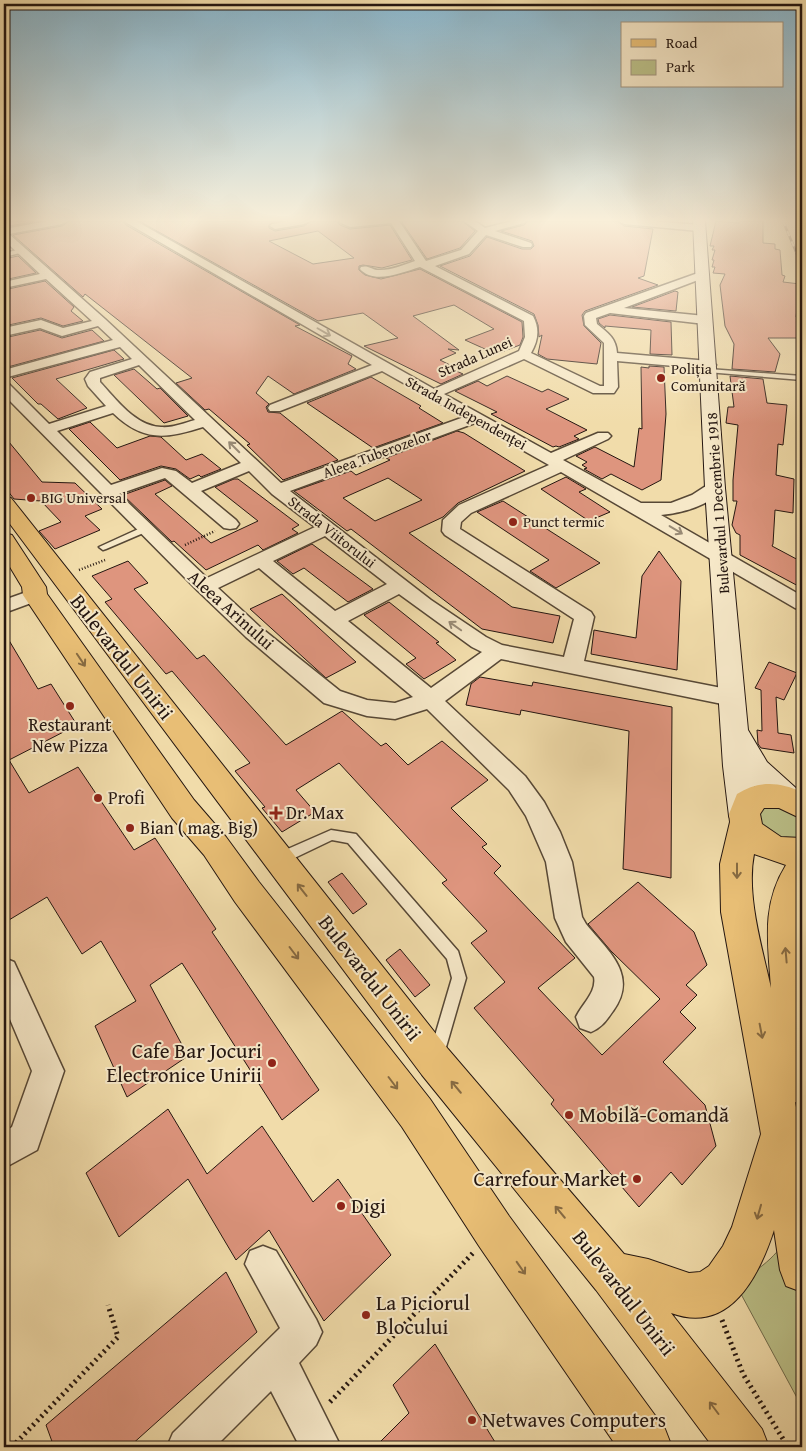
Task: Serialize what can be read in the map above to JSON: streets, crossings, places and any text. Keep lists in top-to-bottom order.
{
  "streets": {
    "main road": ["Bulevardul 1 Decembrie 1918", "Bulevardul Unirii"],
    "street": [
      "Strada Lunei",
      "Strada Independenței",
      "Aleea Tuberozelor",
      "Strada Viitorului",
      "Aleea Arinului"
    ]
  },
  "crossings": [
    ["Strada Lunei", "Strada Independenței"],
    ["Strada Independenței", "Aleea Tuberozelor"],
    ["Strada Independenței", "Bulevardul 1 Decembrie 1918"],
    ["Aleea Tuberozelor", "Strada Viitorului"],
    ["Bulevardul 1 Decembrie 1918", "Strada Viitorului"],
    ["Strada Viitorului", "Aleea Arinului"]
  ],
  "one_way": ["Strada Independenței"],
  "places": {
    "other": [
      "Poliția Comunitară",
      "BIG Universal",
      "Punct termic",
      "Restaurant New Pizza",
      "Profi",
      "Bian ( mag. Big)",
      "Cafe Bar Jocuri Electronice Unirii",
      "Mobilă-Comandă",
      "Carrefour Market",
      "Digi",
      "La Piciorul Blocului",
      "Netwaves Computers"
    ],
    "health": ["Dr. Max"]
  },
  "legend": ["Road", "Park"]
}
